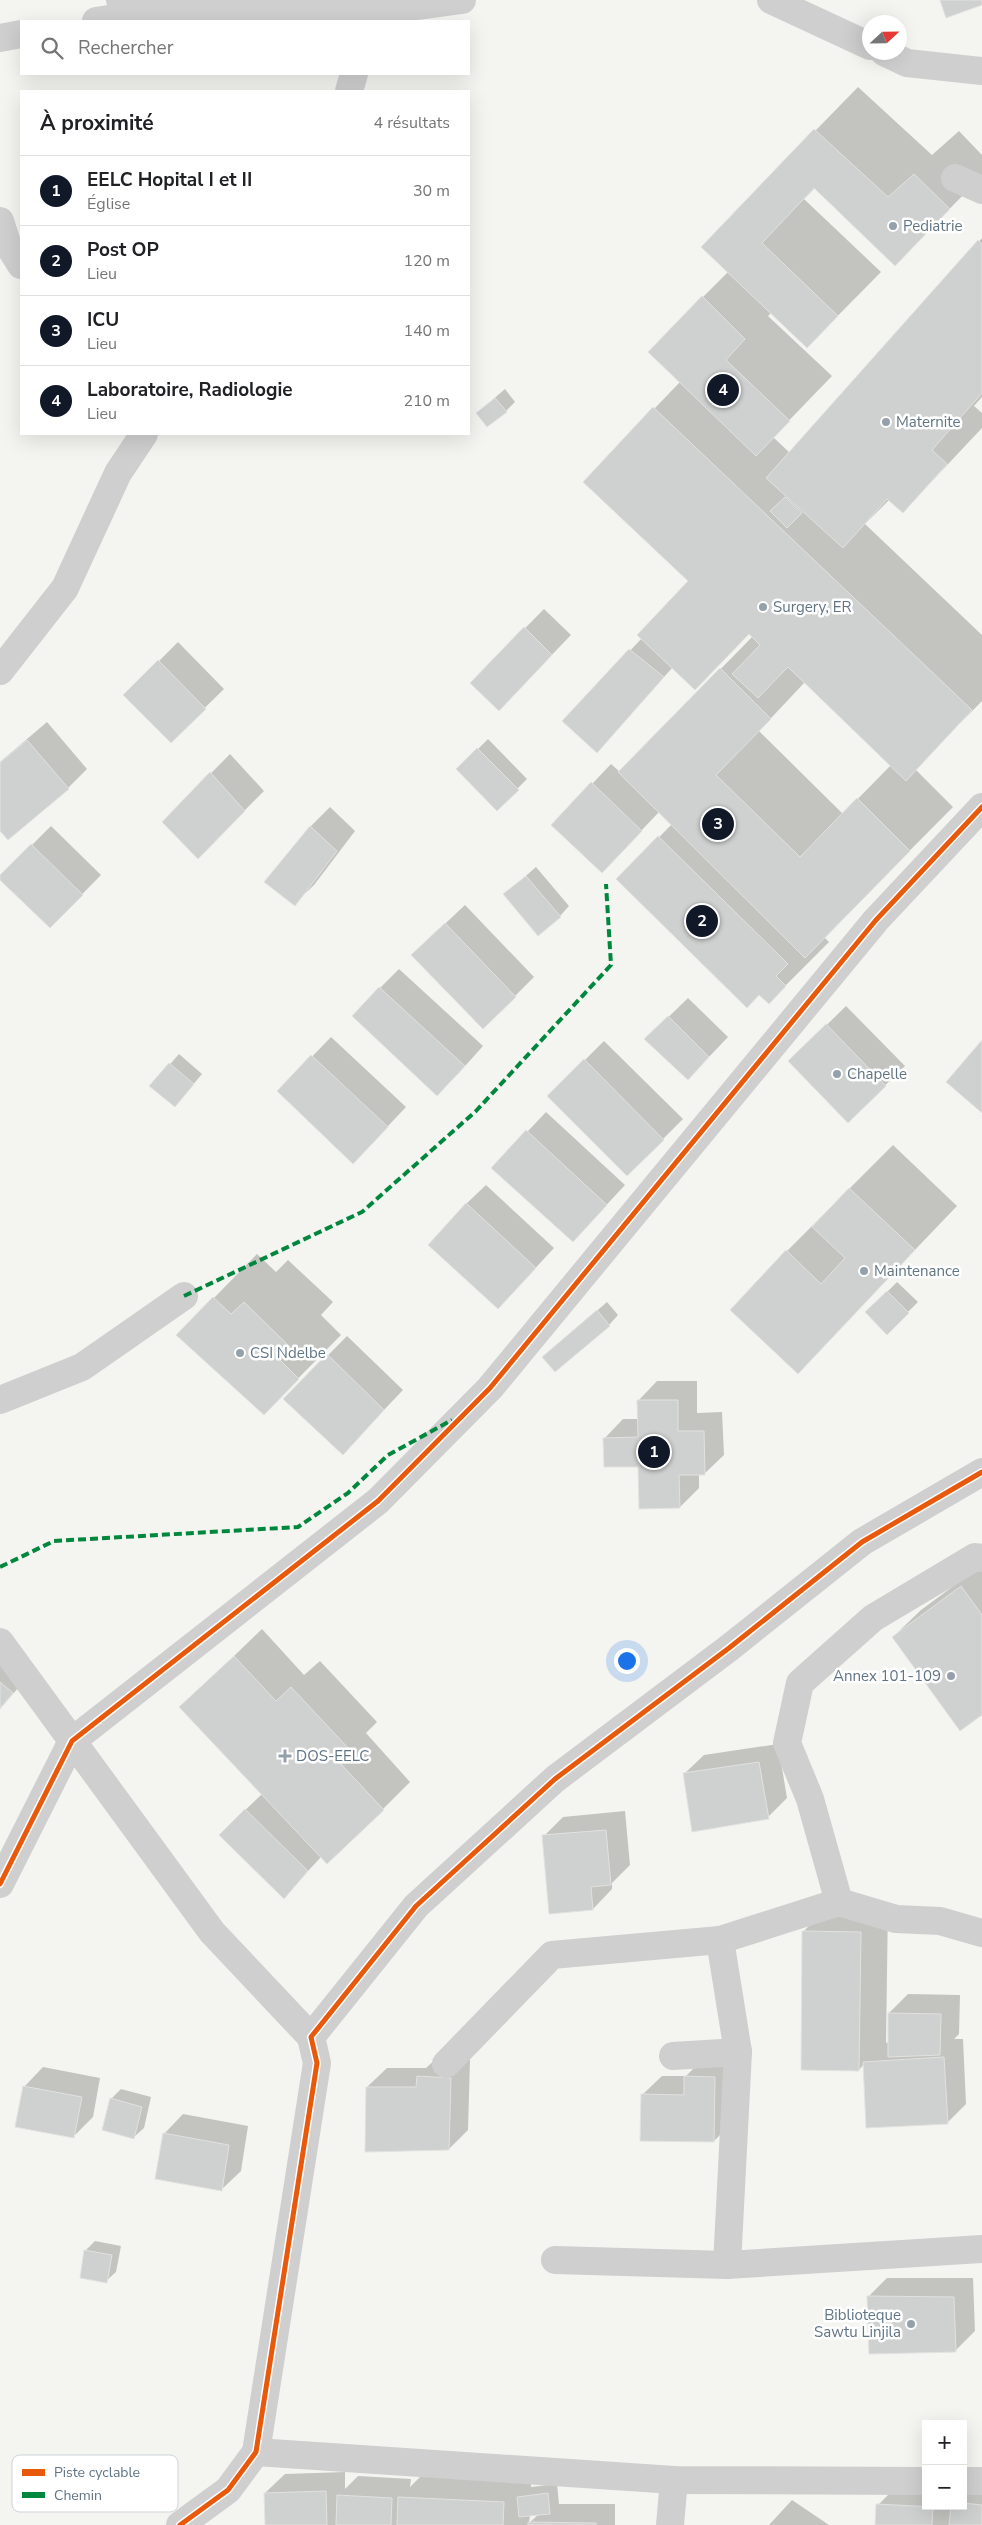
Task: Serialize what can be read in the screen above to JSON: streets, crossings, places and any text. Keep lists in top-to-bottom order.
{
  "places": {
    "other": [
      "Pediatrie",
      "Maternite",
      "Surgery, ER",
      "Chapelle",
      "Maintenance",
      "CSI Ndelbe",
      "Annex 101-109",
      "Biblioteque Sawtu Linjila"
    ],
    "health": ["DOS-EELC"]
  },
  "legend": ["Piste cyclable", "Chemin"],
  "north": "right",
  "page": {
    "search": "Rechercher",
    "heading": ["À proximité", "4 résultats"],
    "list": [
      {
        "mark": "1",
        "name": "EELC Hopital I et II",
        "note": "Église",
        "value": "30 m"
      },
      {
        "mark": "2",
        "name": "Post OP",
        "note": "Lieu",
        "value": "120 m"
      },
      {
        "mark": "3",
        "name": "ICU",
        "note": "Lieu",
        "value": "140 m"
      },
      {
        "mark": "4",
        "name": "Laboratoire, Radiologie",
        "note": "Lieu",
        "value": "210 m"
      }
    ],
    "pins": [
      "4",
      "3",
      "2",
      "1"
    ],
    "map_buttons": ["+", "−"]
  }
}
